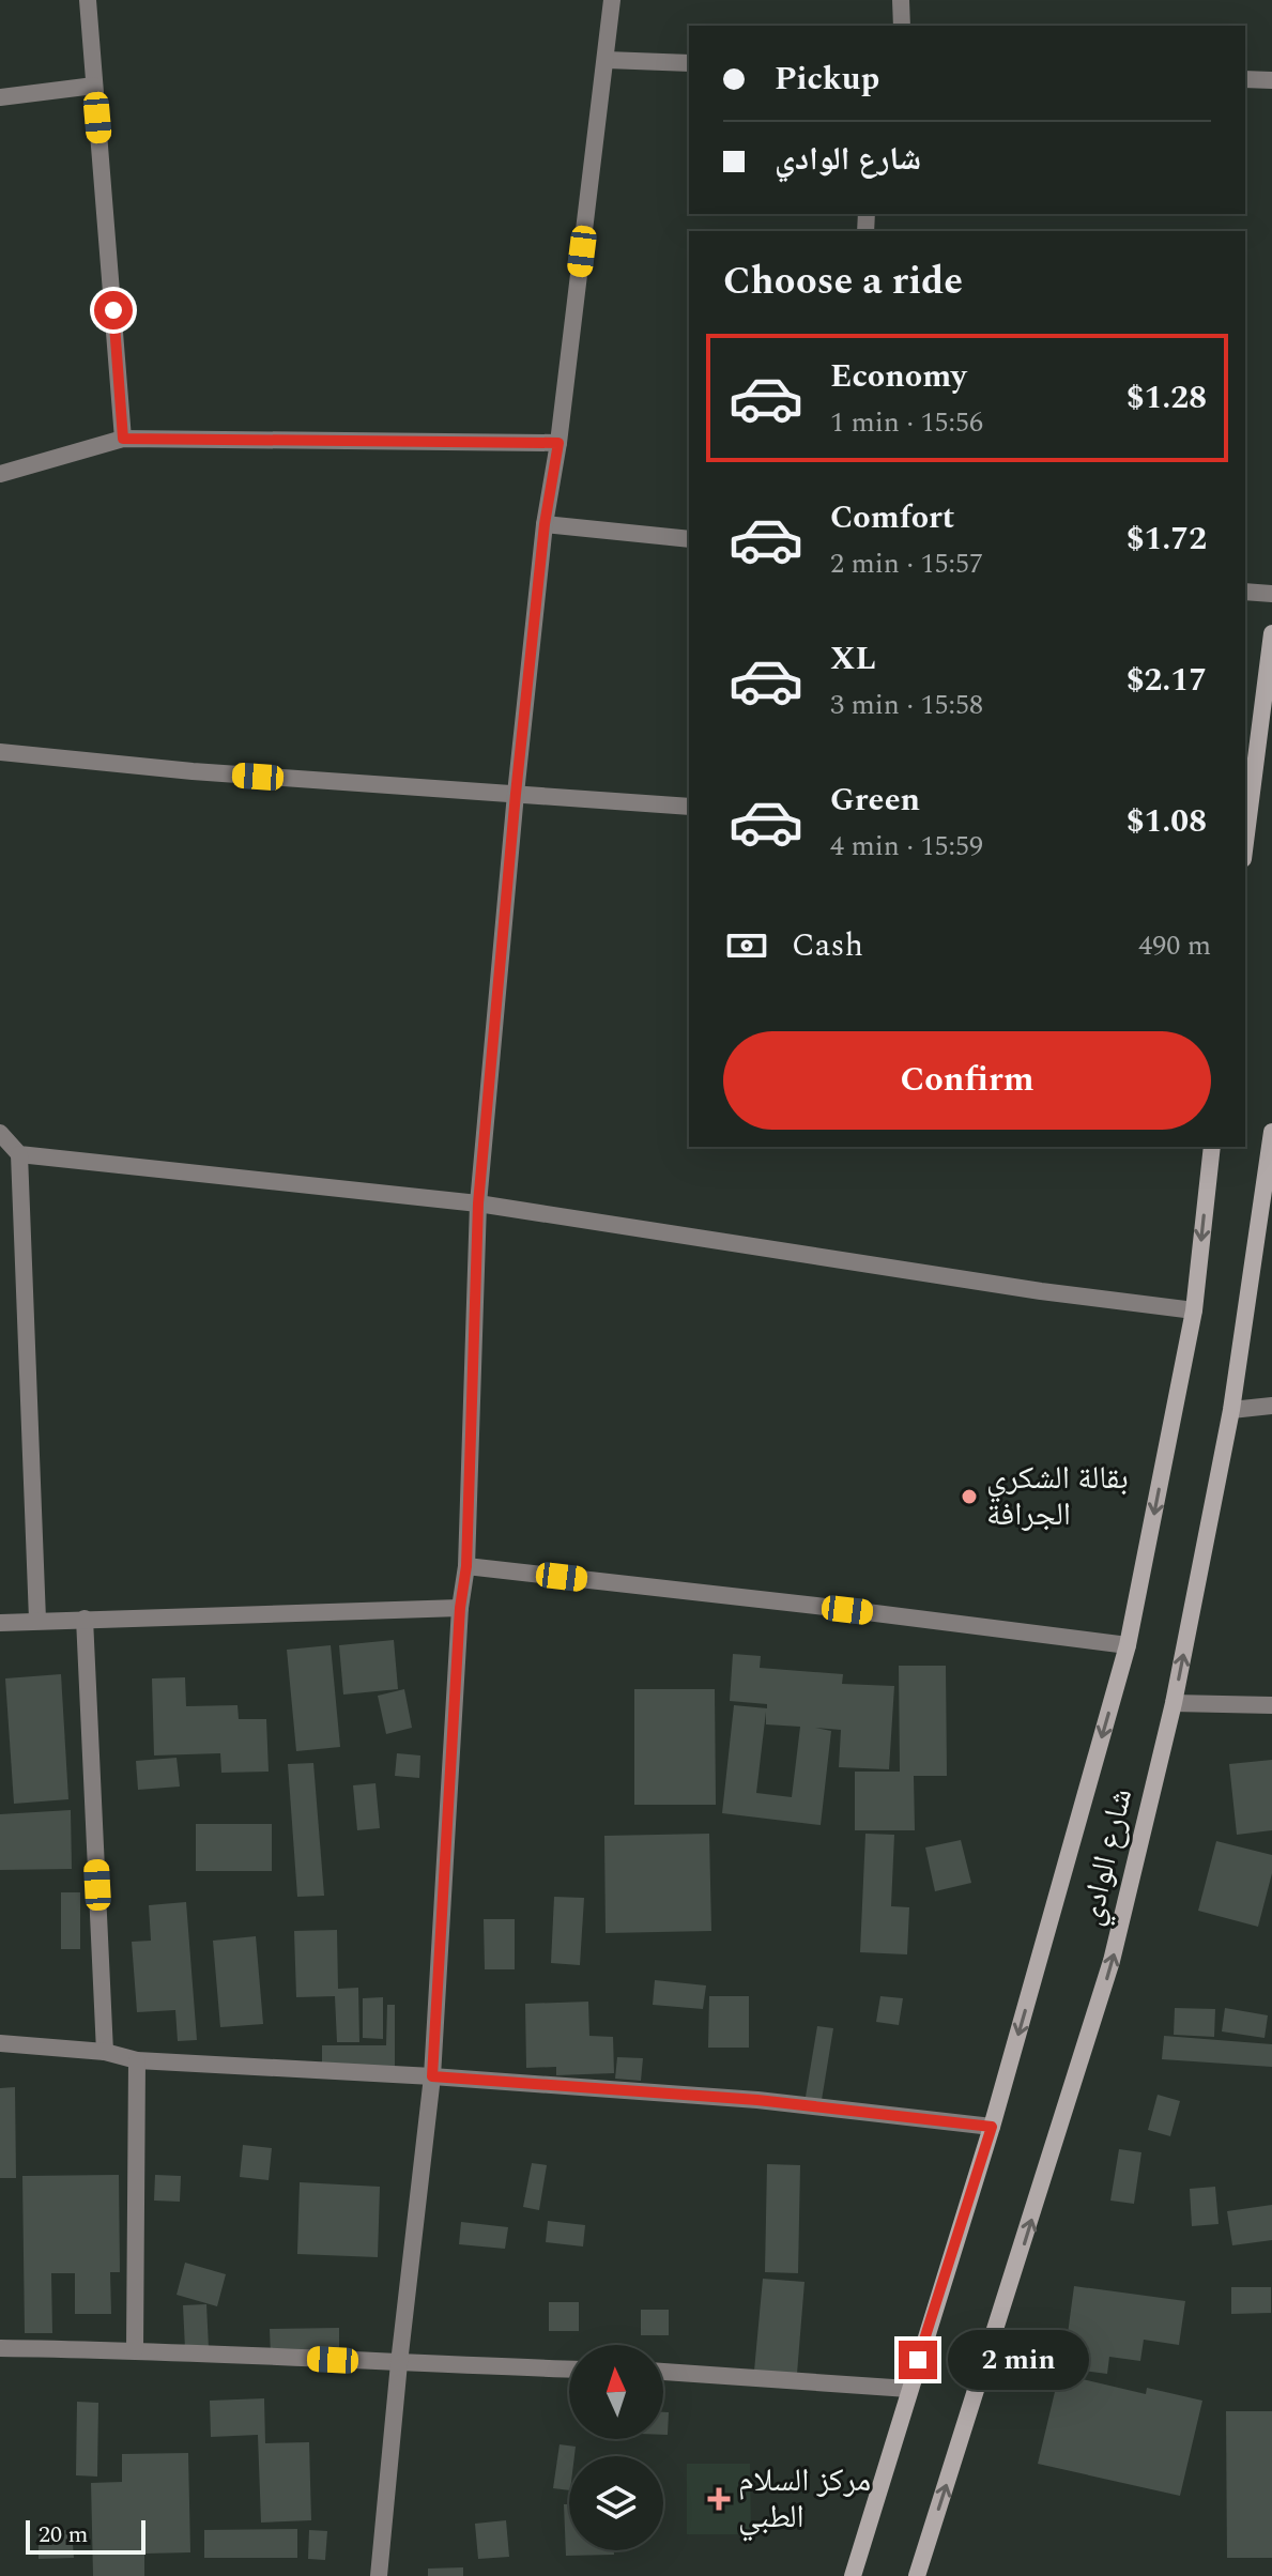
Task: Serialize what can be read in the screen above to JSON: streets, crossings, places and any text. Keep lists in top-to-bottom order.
{
  "streets": {
    "main road": ["شارع الوادي"]
  },
  "places": {
    "other": ["بقالة الشكري الجرافة"],
    "health": ["مركز السلام الطبي"]
  },
  "scale_bar": "20 m",
  "north": "top",
  "page": {
    "banner": ["Pickup", "شارع الوادي"],
    "heading": "Choose a ride",
    "list": [
      {
        "name": "Economy",
        "note": "1 min · 15:56",
        "value": "$1.28"
      },
      {
        "name": "Comfort",
        "note": "2 min · 15:57",
        "value": "$1.72"
      },
      {
        "name": "XL",
        "note": "3 min · 15:58",
        "value": "$2.17"
      },
      {
        "name": "Green",
        "note": "4 min · 15:59",
        "value": "$1.08"
      }
    ],
    "pay": ["Cash", "490 m"],
    "buttons": "Confirm",
    "bubble": "2 min",
    "scale": "20 m"
  }
}
